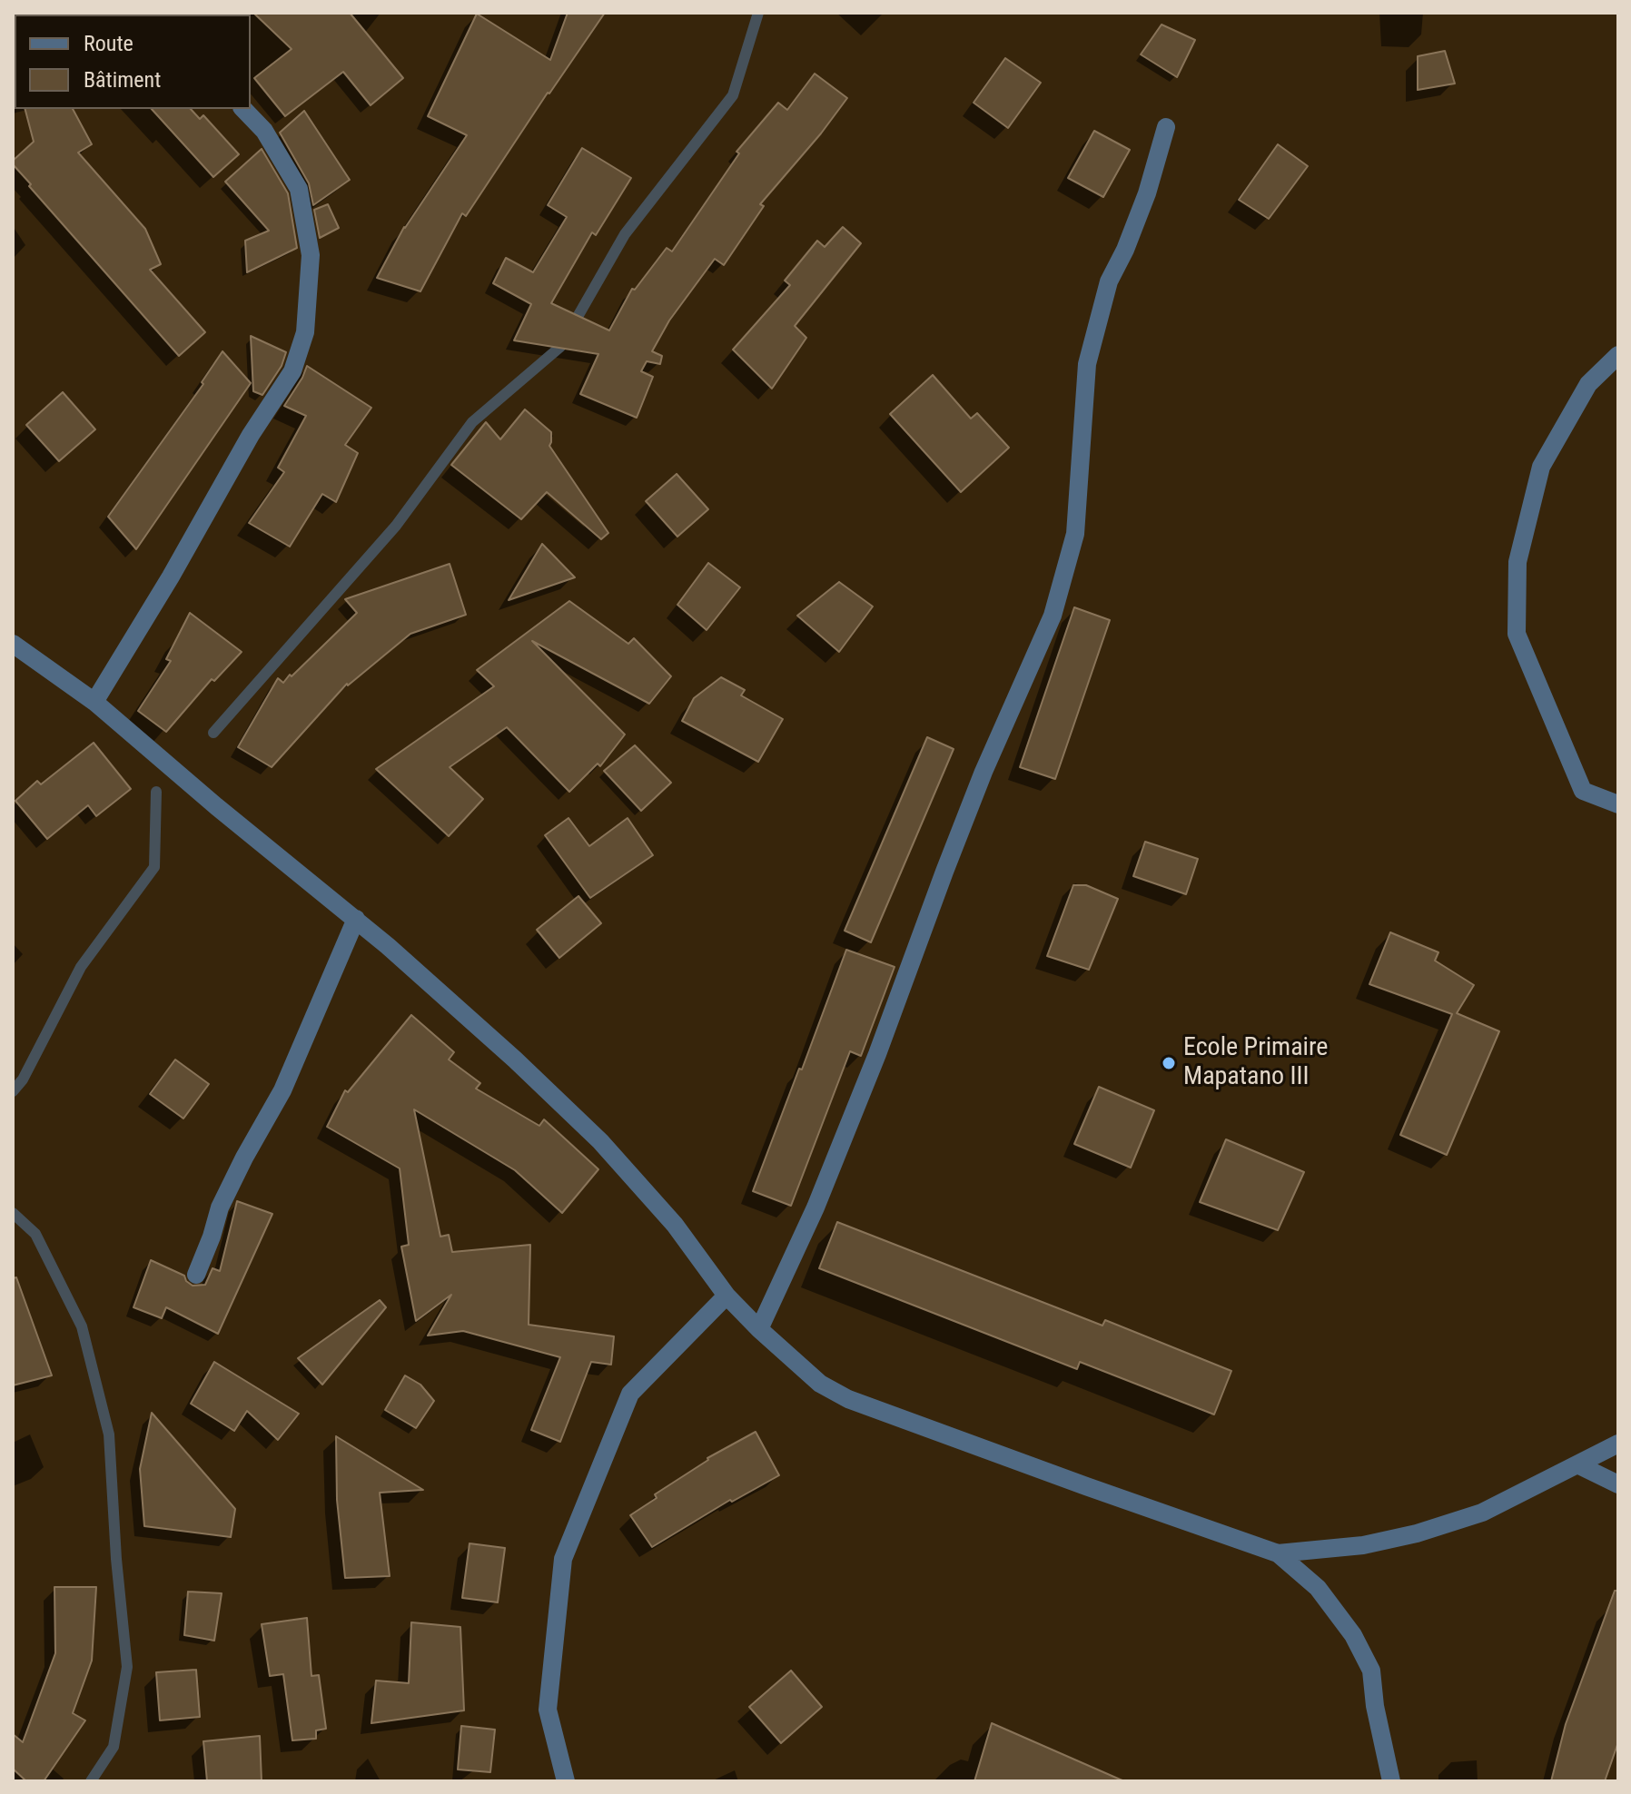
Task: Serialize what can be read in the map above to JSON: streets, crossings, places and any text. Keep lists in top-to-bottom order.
{
  "places": ["Ecole Primaire Mapatano III"],
  "legend": ["Route", "Bâtiment"]
}
